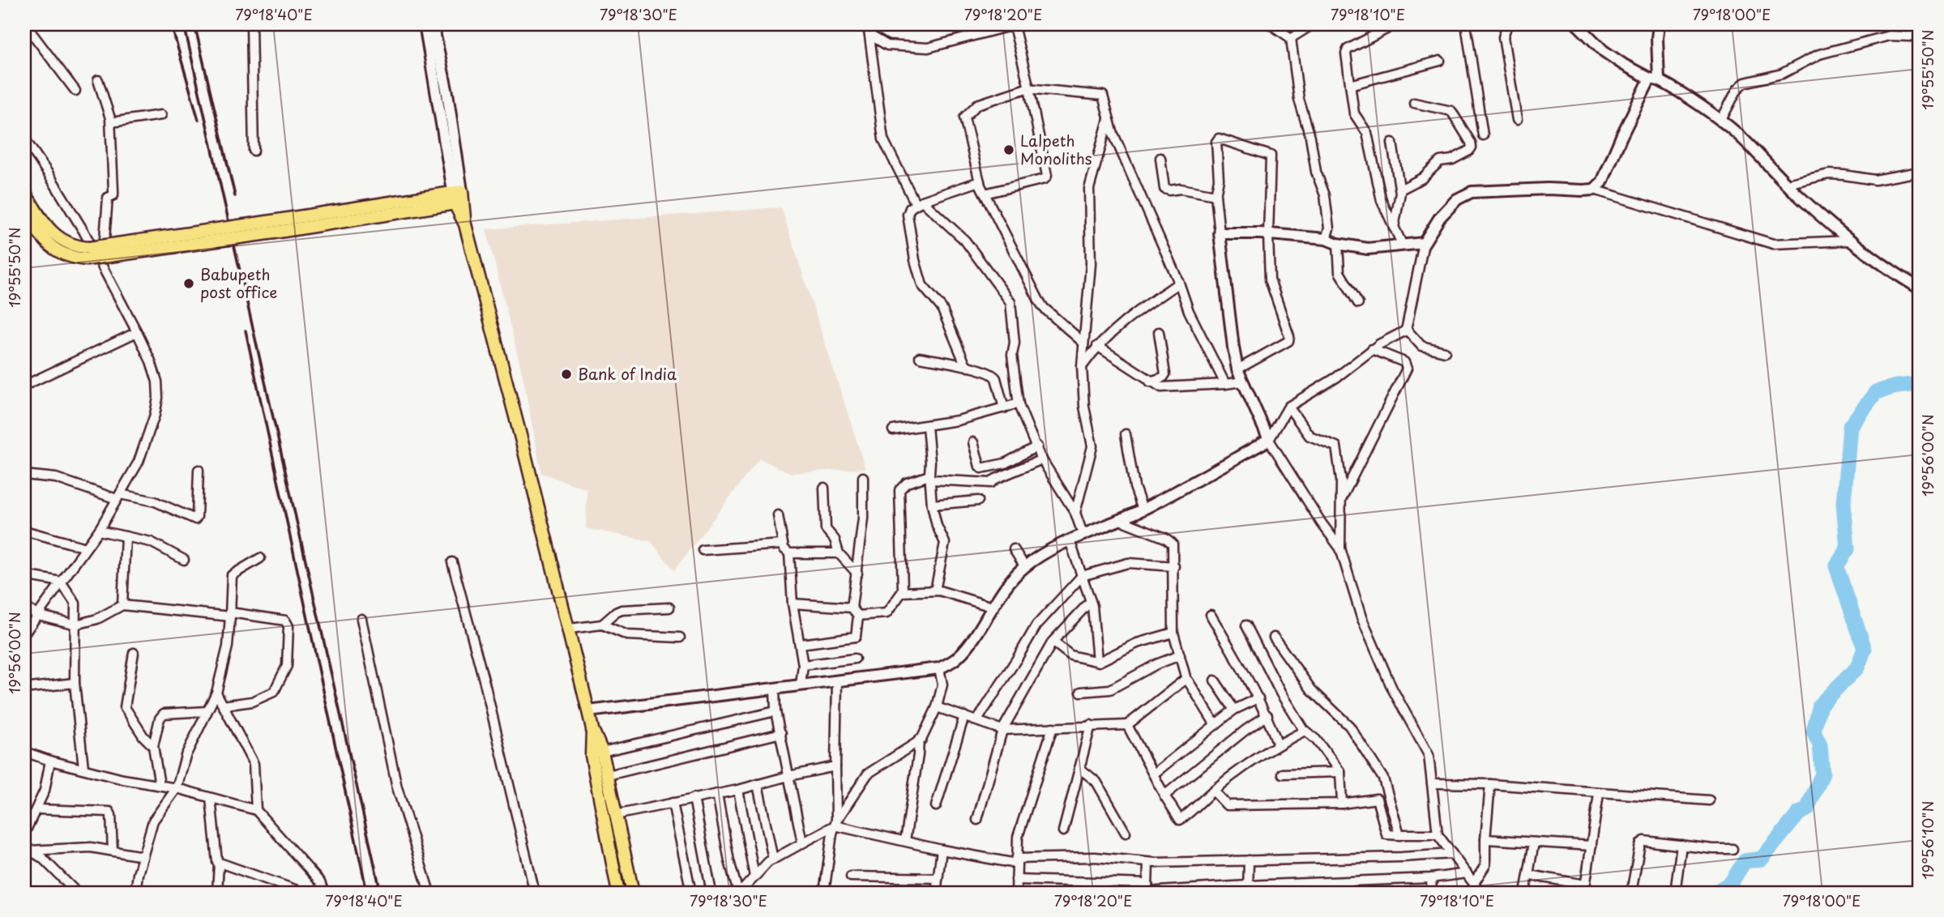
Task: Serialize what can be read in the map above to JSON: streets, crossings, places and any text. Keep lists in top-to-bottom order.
{
  "places": ["Lalpeth Monoliths", "Babupeth post office", "Bank of India"],
  "coordinates": [
    "79°18'40\"E",
    "79°18'30\"E",
    "79°18'20\"E",
    "79°18'10\"E",
    "79°18'00\"E",
    "19°55'50\"N",
    "19°56'00\"N",
    "19°56'10\"N"
  ]
}
